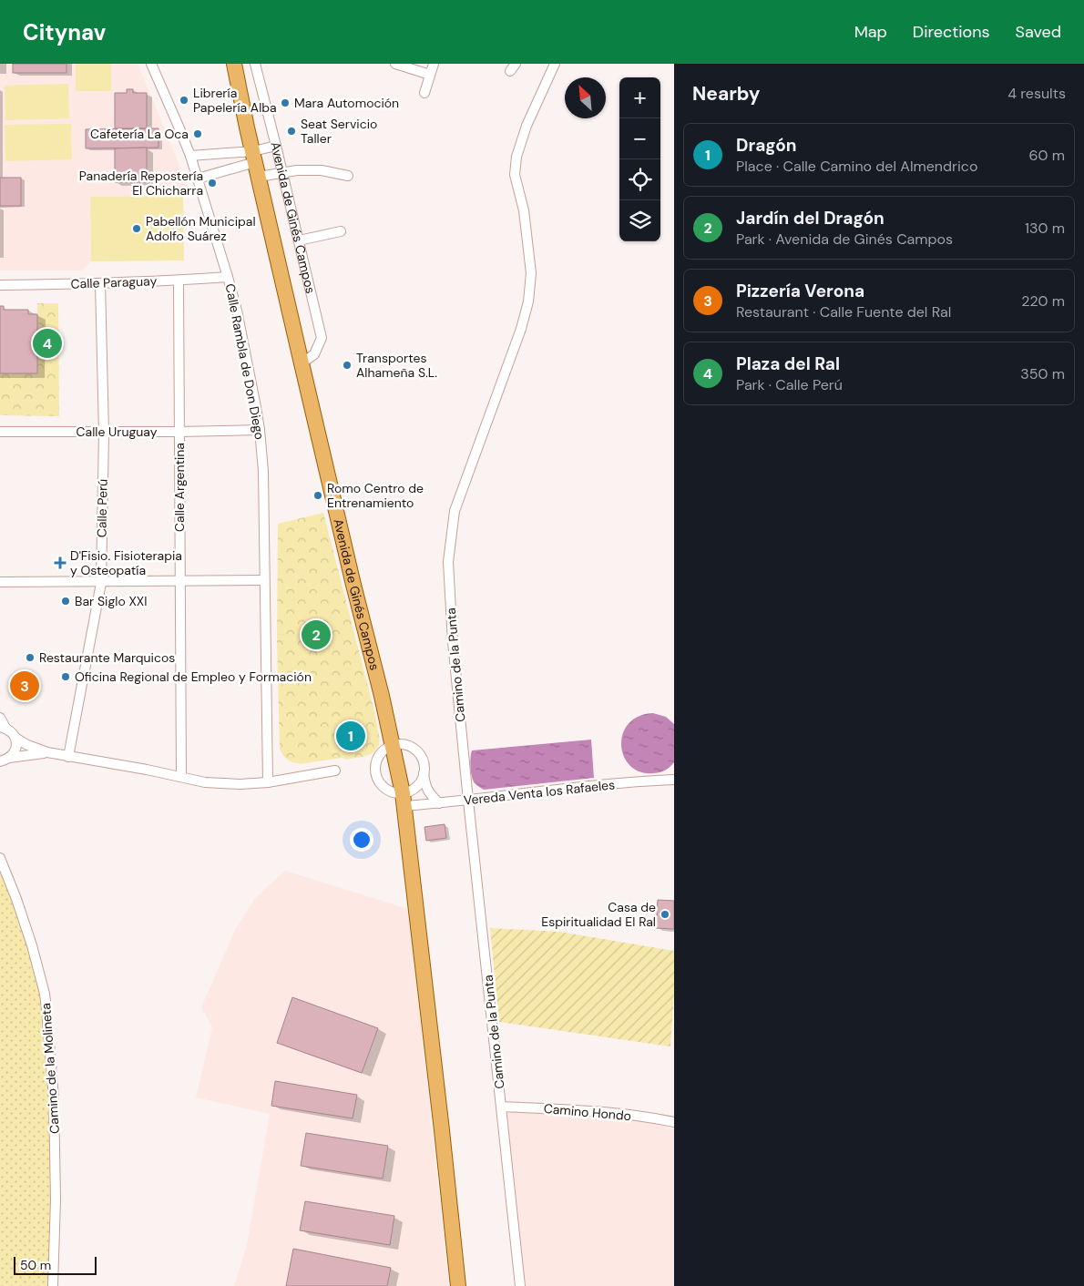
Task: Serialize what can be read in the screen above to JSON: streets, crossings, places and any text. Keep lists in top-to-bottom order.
{
  "streets": {
    "main road": ["Avenida de Ginés Campos"],
    "street": [
      "Calle Paraguay",
      "Calle Rambla de Don Diego",
      "Calle Uruguay",
      "Calle Argentina",
      "Calle Perú",
      "Camino de la Punta",
      "Vereda Venta los Rafaeles",
      "Camino de la Molineta",
      "Camino Hondo"
    ]
  },
  "crossings": [
    ["Avenida de Ginés Campos", "Vereda Venta los Rafaeles"],
    ["Calle Paraguay", "Calle Rambla de Don Diego"],
    ["Calle Paraguay", "Calle Argentina"],
    ["Calle Paraguay", "Calle Perú"],
    ["Calle Rambla de Don Diego", "Calle Uruguay"],
    ["Calle Uruguay", "Calle Argentina"],
    ["Calle Uruguay", "Calle Perú"],
    ["Camino de la Punta", "Vereda Venta los Rafaeles"],
    ["Camino de la Punta", "Camino Hondo"]
  ],
  "places": {
    "other": [
      "Librería Papelería Alba",
      "Mara Automoción",
      "Seat Servicio Taller",
      "Cafetería La Oca",
      "Panadería Repostería El Chicharra",
      "Pabellón Municipal Adolfo Suárez",
      "Transportes Alhameña S.L.",
      "Romo Centro de Entrenamiento",
      "Bar Siglo XXI",
      "Restaurante Marquicos",
      "Oficina Regional de Empleo y Formación",
      "Casa de Espiritualidad El Ral"
    ],
    "health": ["D'Fisio. Fisioterapia y Osteopatía"]
  },
  "scale_bar": "50 m",
  "north": "top left",
  "page": {
    "header": "Citynav",
    "nav": ["Map", "Directions", "Saved"],
    "heading": ["Nearby", "4 results"],
    "map_buttons": ["+", "−"],
    "list": [
      {
        "mark": "1",
        "name": "Dragón",
        "note": "Place · Calle Camino del Almendrico",
        "value": "60 m"
      },
      {
        "mark": "2",
        "name": "Jardín del Dragón",
        "note": "Park · Avenida de Ginés Campos",
        "value": "130 m"
      },
      {
        "mark": "3",
        "name": "Pizzería Verona",
        "note": "Restaurant · Calle Fuente del Ral",
        "value": "220 m"
      },
      {
        "mark": "4",
        "name": "Plaza del Ral",
        "note": "Park · Calle Perú",
        "value": "350 m"
      }
    ],
    "pins": [
      "4",
      "2",
      "3",
      "1"
    ],
    "scale": "50 m"
  }
}
